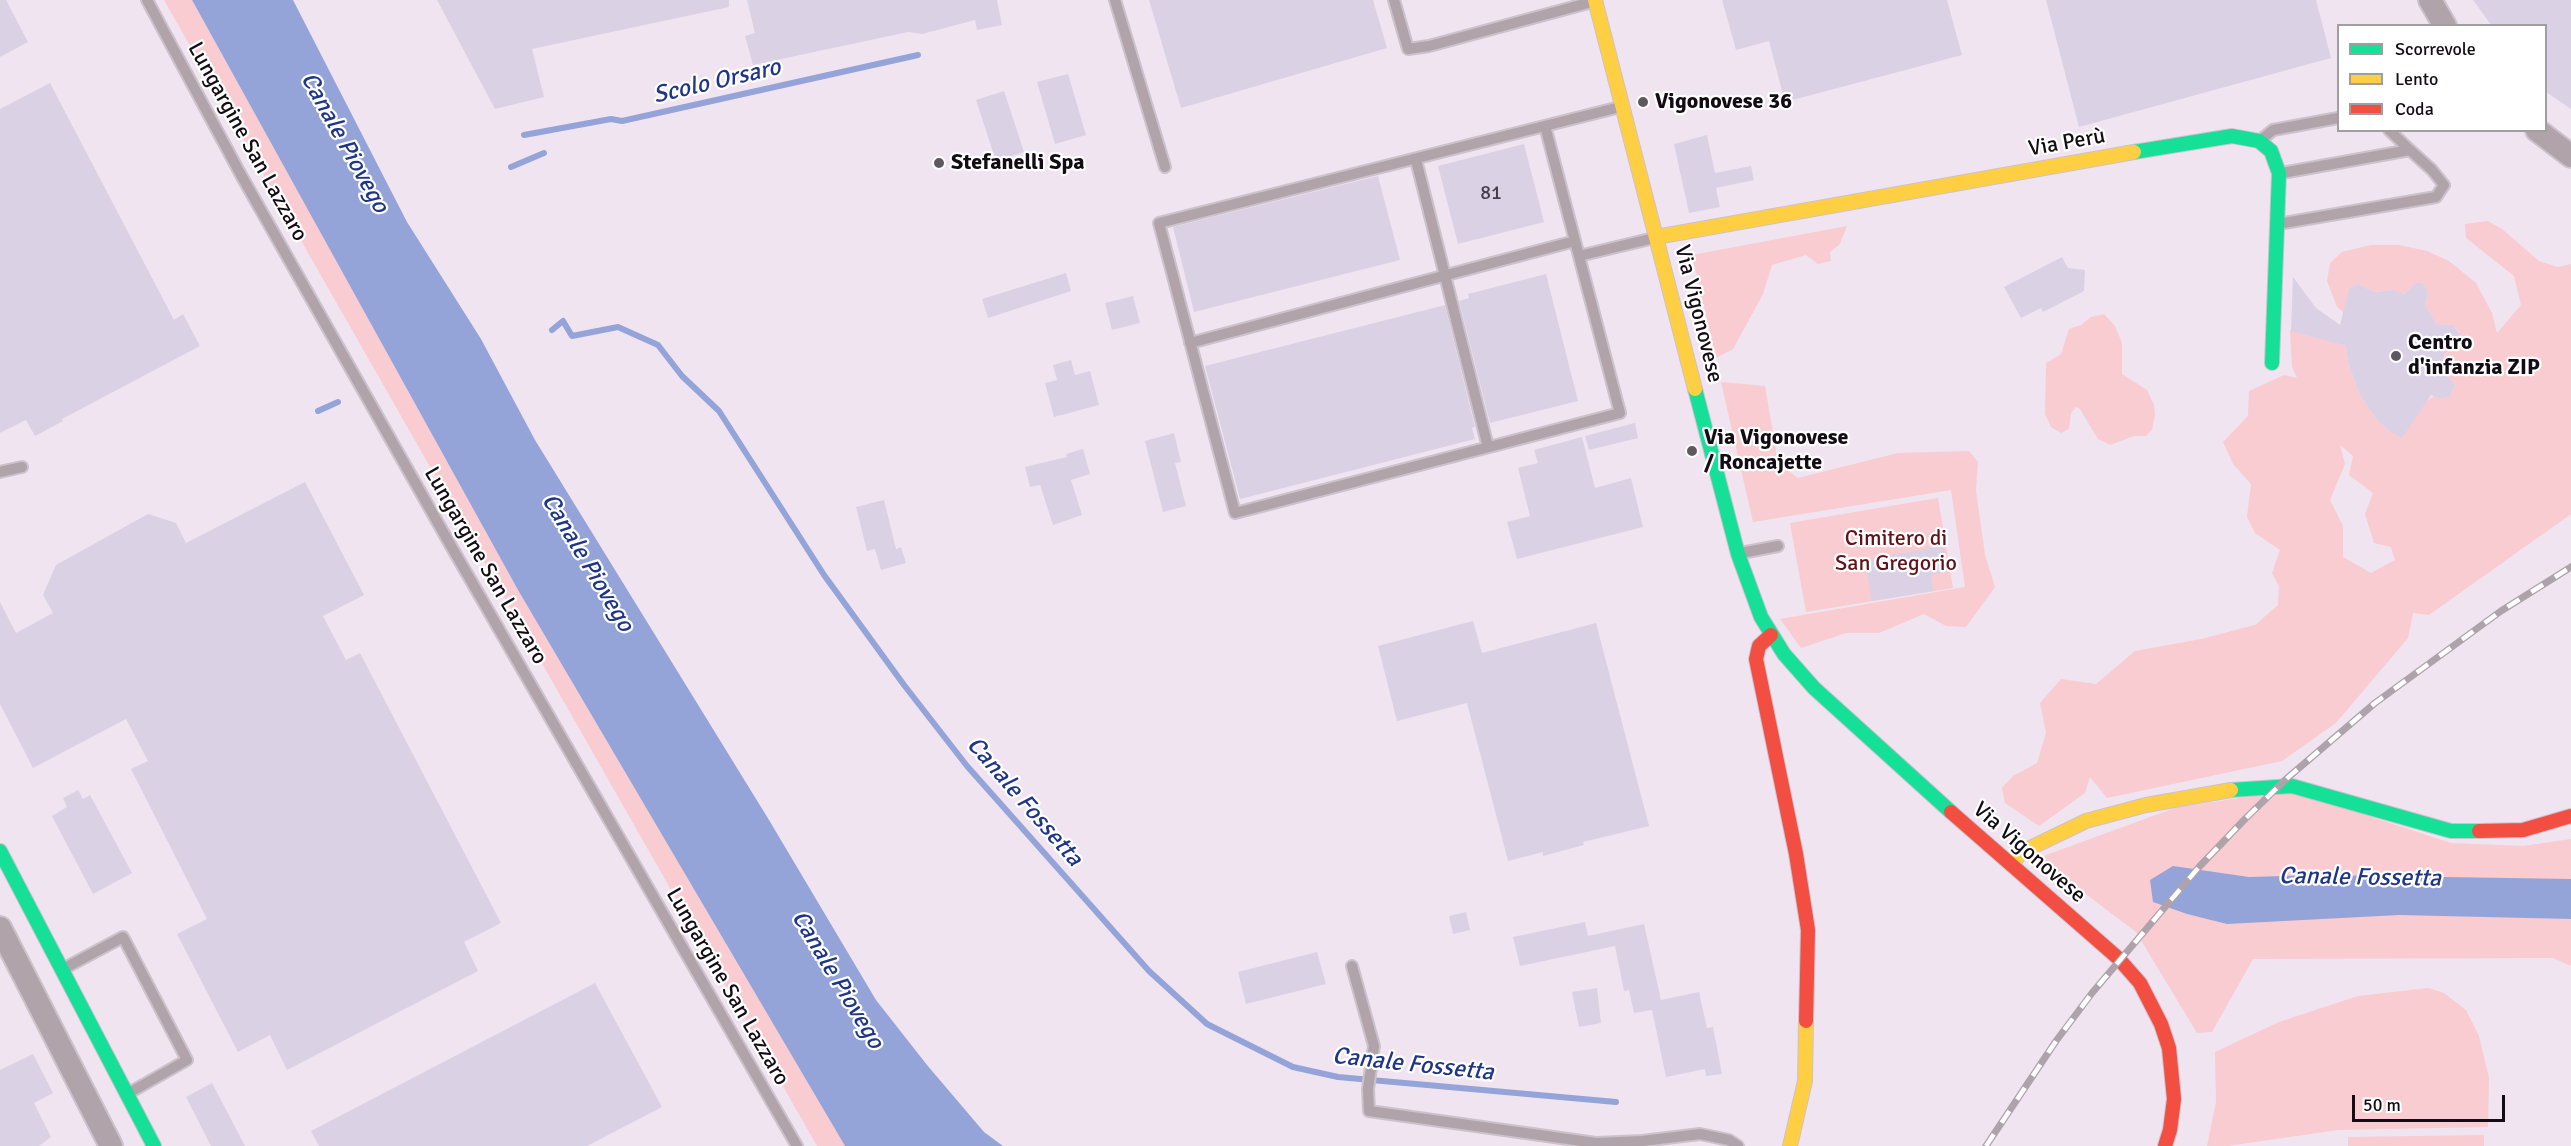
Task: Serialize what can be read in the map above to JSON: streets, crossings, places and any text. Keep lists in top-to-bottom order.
{
  "streets": {
    "street": ["Via Perù", "Via Vigonovese"],
    "lane": ["Lungargine San Lazzaro"]
  },
  "crossings": [
    ["Via Perù", "Via Vigonovese"]
  ],
  "water": ["Scolo Orsaro", "Canale Piovego", "Canale Fossetta"],
  "parks": ["Cimitero di San Gregorio"],
  "places": [
    "Vigonovese 36",
    "Stefanelli Spa",
    "Centro d'infanzia ZIP",
    "Via Vigonovese / Roncajette"
  ],
  "house_numbers": ["81"],
  "legend": ["Scorrevole", "Lento", "Coda"],
  "scale_bar": "50 m"
}
